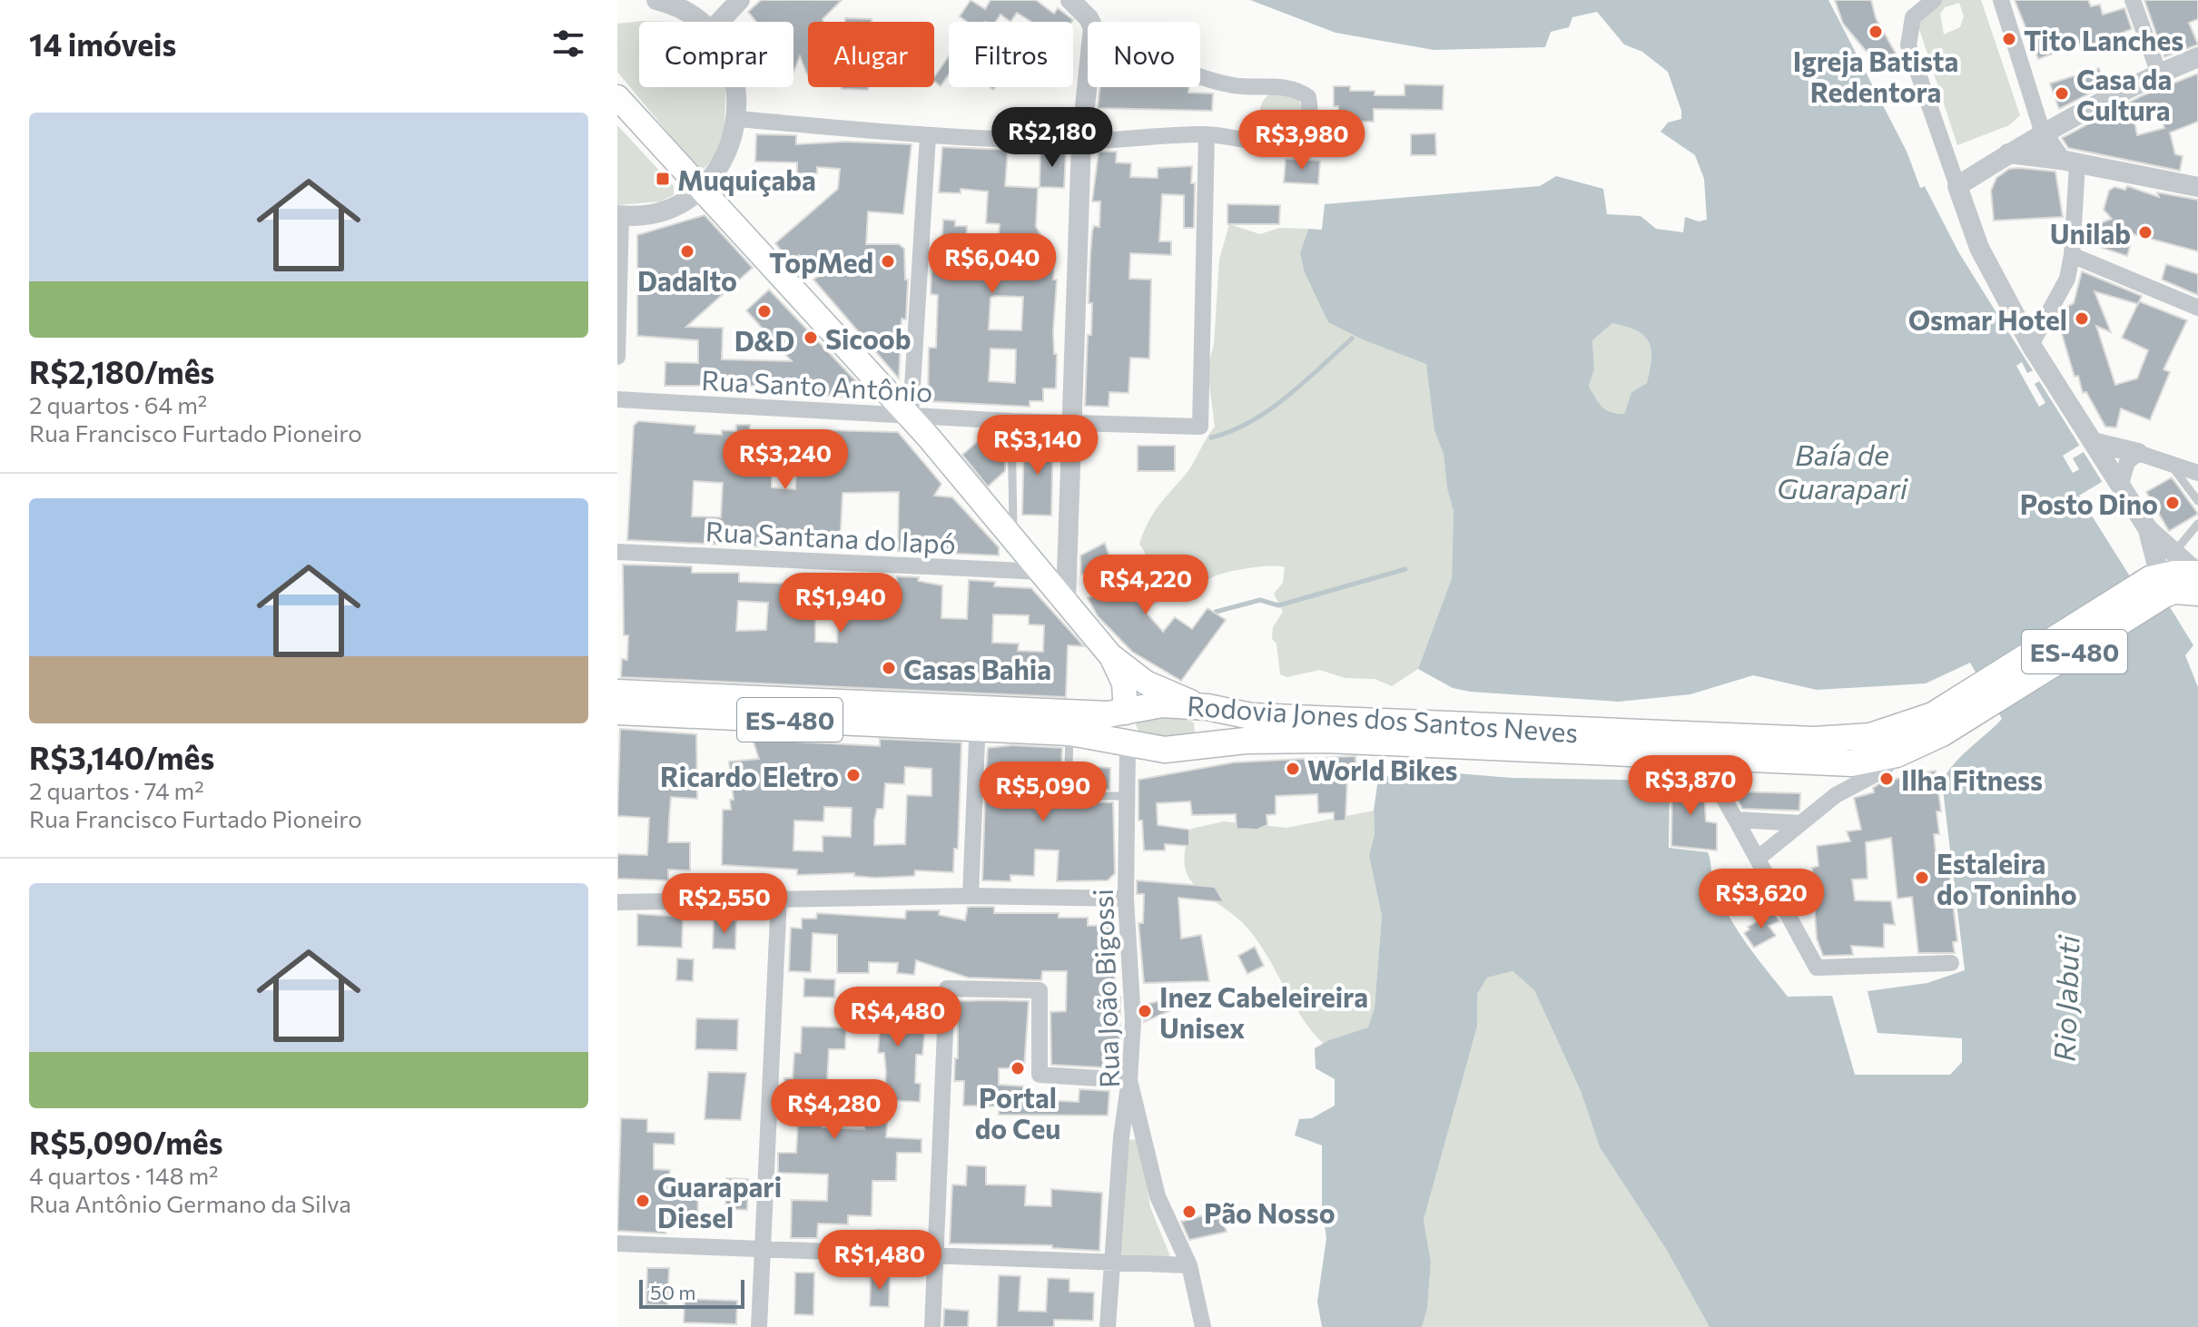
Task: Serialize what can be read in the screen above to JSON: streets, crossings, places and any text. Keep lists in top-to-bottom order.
{
  "streets": {
    "main road": ["ES-480", "Rodovia Jones dos Santos Neves"],
    "street": ["Rua Santo Antônio", "Rua Santana do Iapó", "Rua João Bigossi"]
  },
  "crossings": [
    ["Rodovia Jones dos Santos Neves", "Rua João Bigossi"]
  ],
  "water": ["Baía de Guarapari", "Rio Jabuti"],
  "places": {
    "other": [
      "Igreja Batista Redentora",
      "Tito Lanches",
      "Casa da Cultura",
      "Unilab",
      "Dadalto",
      "TopMed",
      "D&D",
      "Osmar Hotel",
      "Sicoob",
      "Posto Dino",
      "Casas Bahia",
      "World Bikes",
      "Ricardo Eletro",
      "Ilha Fitness",
      "Estaleira do Toninho",
      "Inez Cabeleireira Unisex",
      "Portal do Ceu",
      "Guarapari Diesel",
      "Pão Nosso"
    ],
    "transit": ["Muquiçaba"]
  },
  "scale_bar": "50 m",
  "page": {
    "heading": "14 imóveis",
    "chip": [
      "Comprar",
      "Alugar",
      "Filtros",
      "Novo"
    ],
    "list": [
      {
        "name": "R$2,180/mês",
        "note": "2 quartos · 64 m² · Rua Francisco Furtado Pioneiro"
      },
      {
        "name": "R$3,140/mês",
        "note": "2 quartos · 74 m² · Rua Francisco Furtado Pioneiro"
      },
      {
        "name": "R$5,090/mês",
        "note": "4 quartos · 148 m² · Rua Antônio Germano da Silva"
      }
    ],
    "price": [
      "R$2,180",
      "R$3,980",
      "R$6,040",
      "R$3,140",
      "R$3,240",
      "R$4,220",
      "R$1,940",
      "R$3,870",
      "R$5,090",
      "R$3,620",
      "R$2,550",
      "R$4,480",
      "R$4,280",
      "R$1,480"
    ],
    "scale": "50 m"
  }
}
